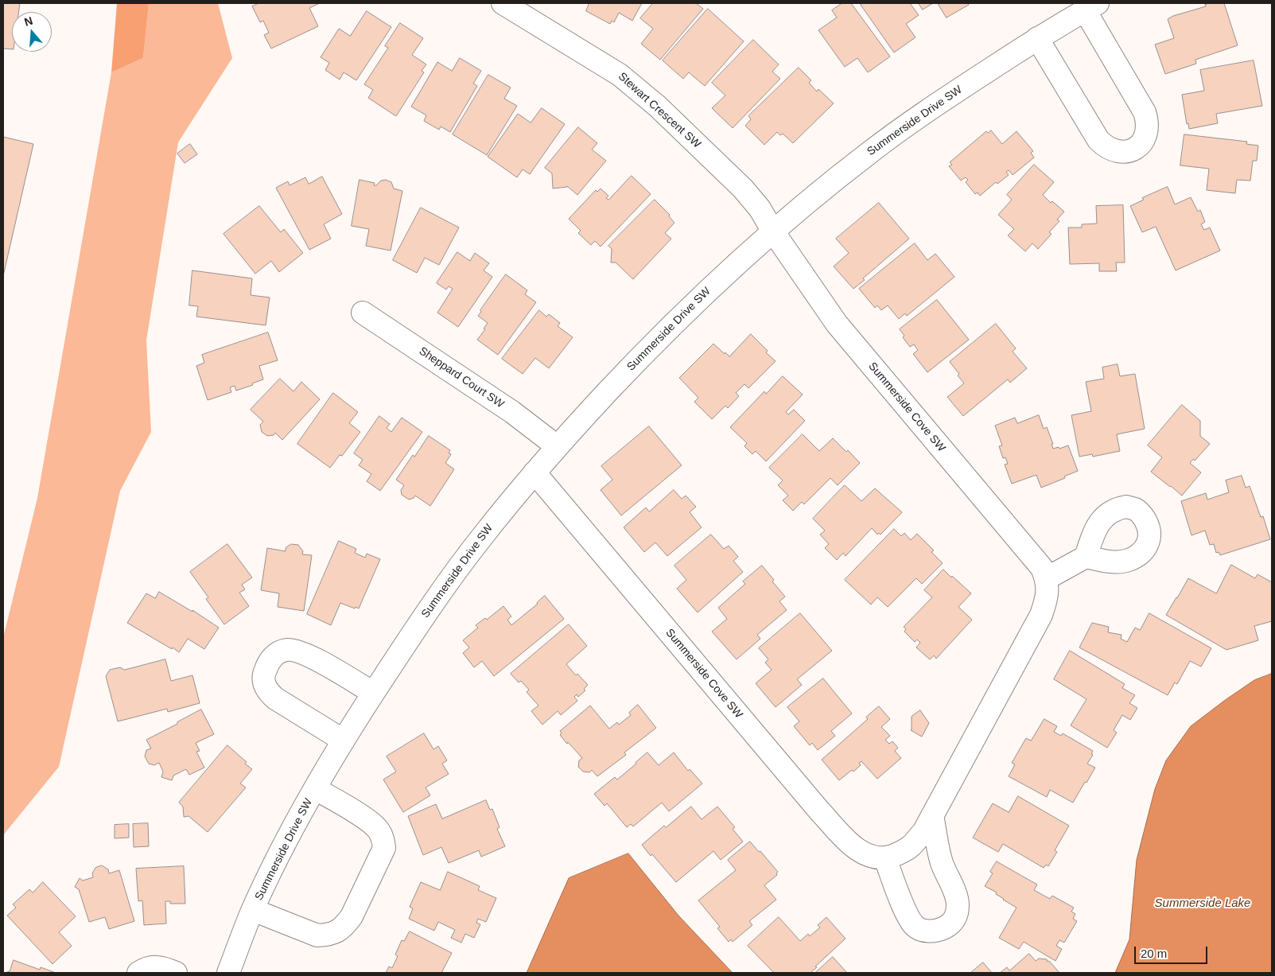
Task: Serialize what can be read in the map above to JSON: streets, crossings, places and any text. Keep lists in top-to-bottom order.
{
  "streets": {
    "street": [
      "Stewart Crescent SW",
      "Summerside Drive SW",
      "Sheppard Court SW",
      "Summerside Cove SW"
    ]
  },
  "crossings": [
    ["Stewart Crescent SW", "Summerside Drive SW"],
    ["Stewart Crescent SW", "Summerside Cove SW"],
    ["Summerside Drive SW", "Sheppard Court SW"],
    ["Summerside Drive SW", "Summerside Cove SW"]
  ],
  "water": ["Summerside Lake"],
  "scale_bar": "20 m",
  "north": "top"
}
